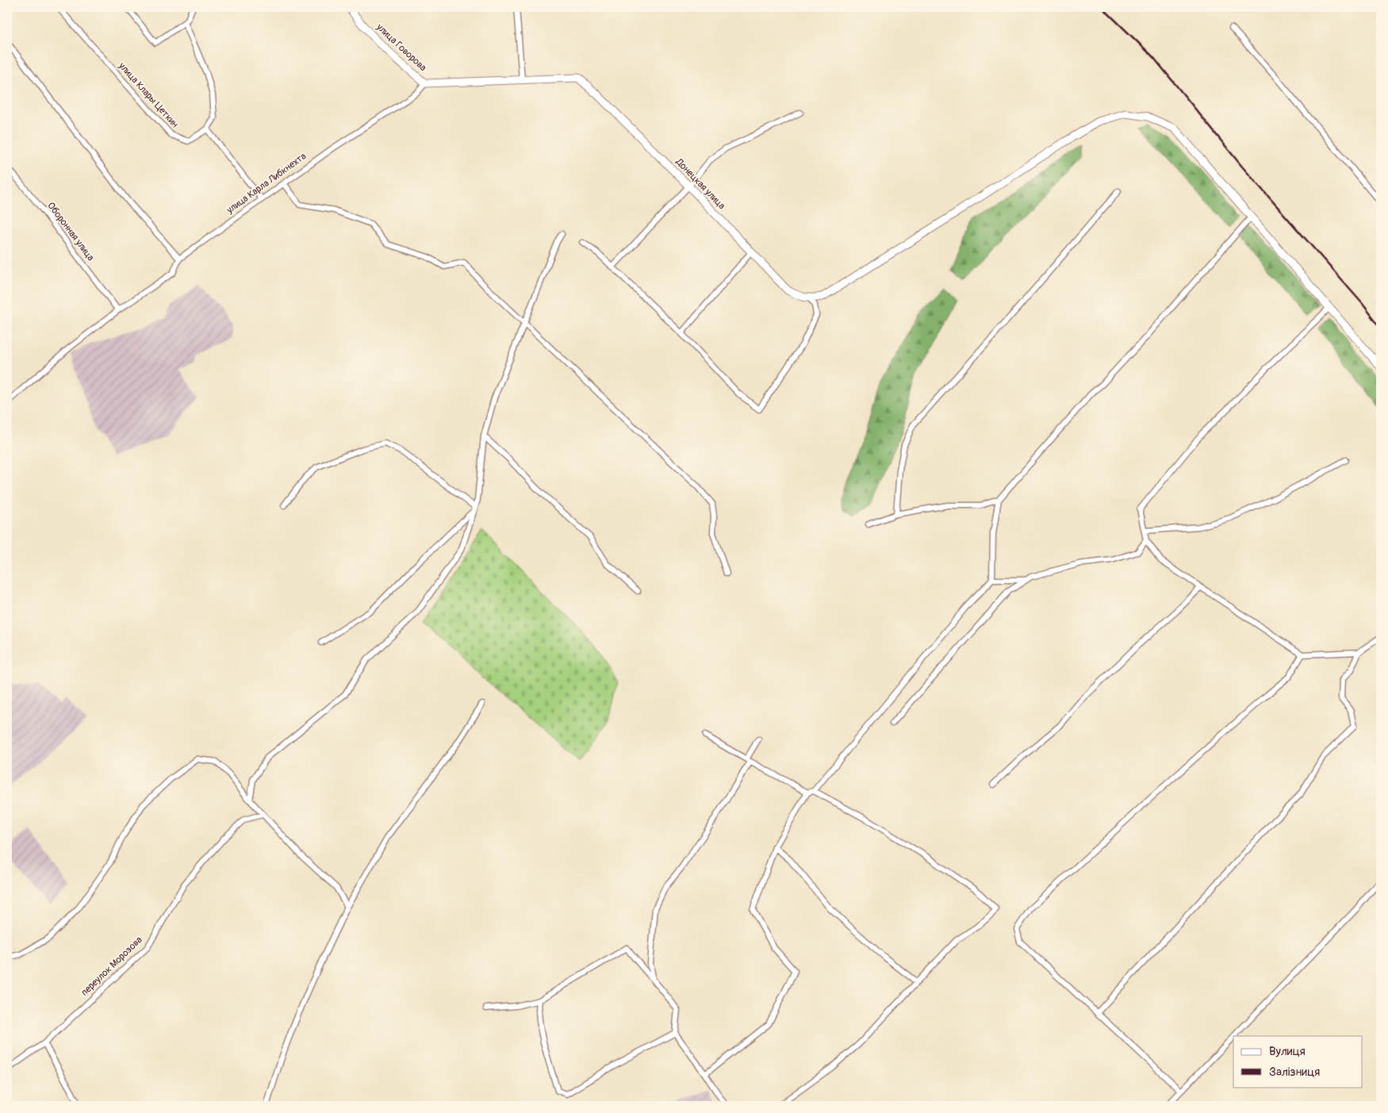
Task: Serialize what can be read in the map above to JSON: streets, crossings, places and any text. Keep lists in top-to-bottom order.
{
  "streets": {
    "street": [
      "улица Говорова",
      "улица Клары Цеткин",
      "улица Карла Либкнехта",
      "Донецкая улица",
      "Оборонная улица",
      "переулок Морозова"
    ]
  },
  "crossings": [
    ["улица Говорова", "улица Карла Либкнехта"],
    ["улица Карла Либкнехта", "Оборонная улица"]
  ],
  "legend": ["Вулиця", "Залізниця"]
}
